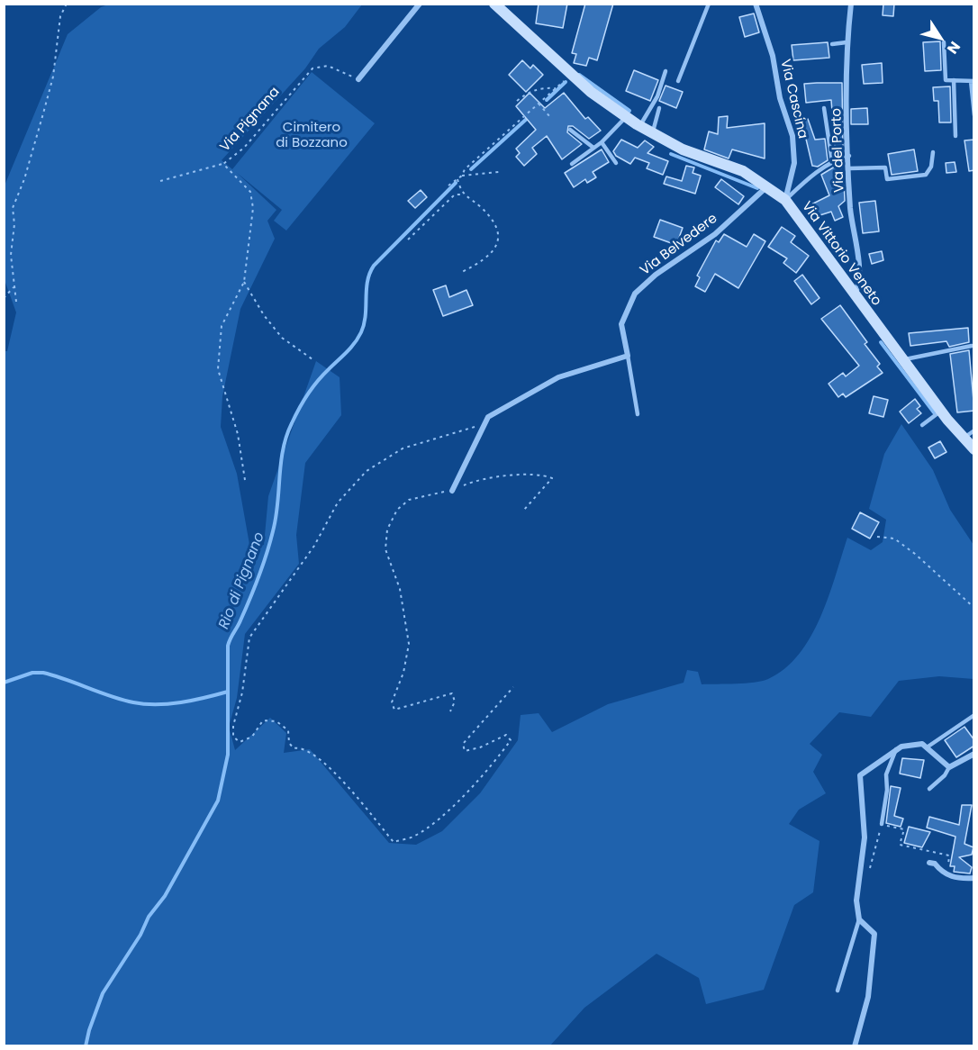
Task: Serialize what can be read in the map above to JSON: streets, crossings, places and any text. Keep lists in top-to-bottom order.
{
  "streets": {
    "street": [
      "Via Cascina",
      "Via del Porto",
      "Via Belvedere",
      "Via Vittorio Veneto"
    ],
    "path": ["Via Pignana"]
  },
  "crossings": [
    ["Via Cascina", "Via Vittorio Veneto"],
    ["Via del Porto", "Via Vittorio Veneto"],
    ["Via Belvedere", "Via Vittorio Veneto"]
  ],
  "water": ["Rio di Pignano"],
  "parks": ["Cimitero di Bozzano"],
  "north": "bottom right"
}
